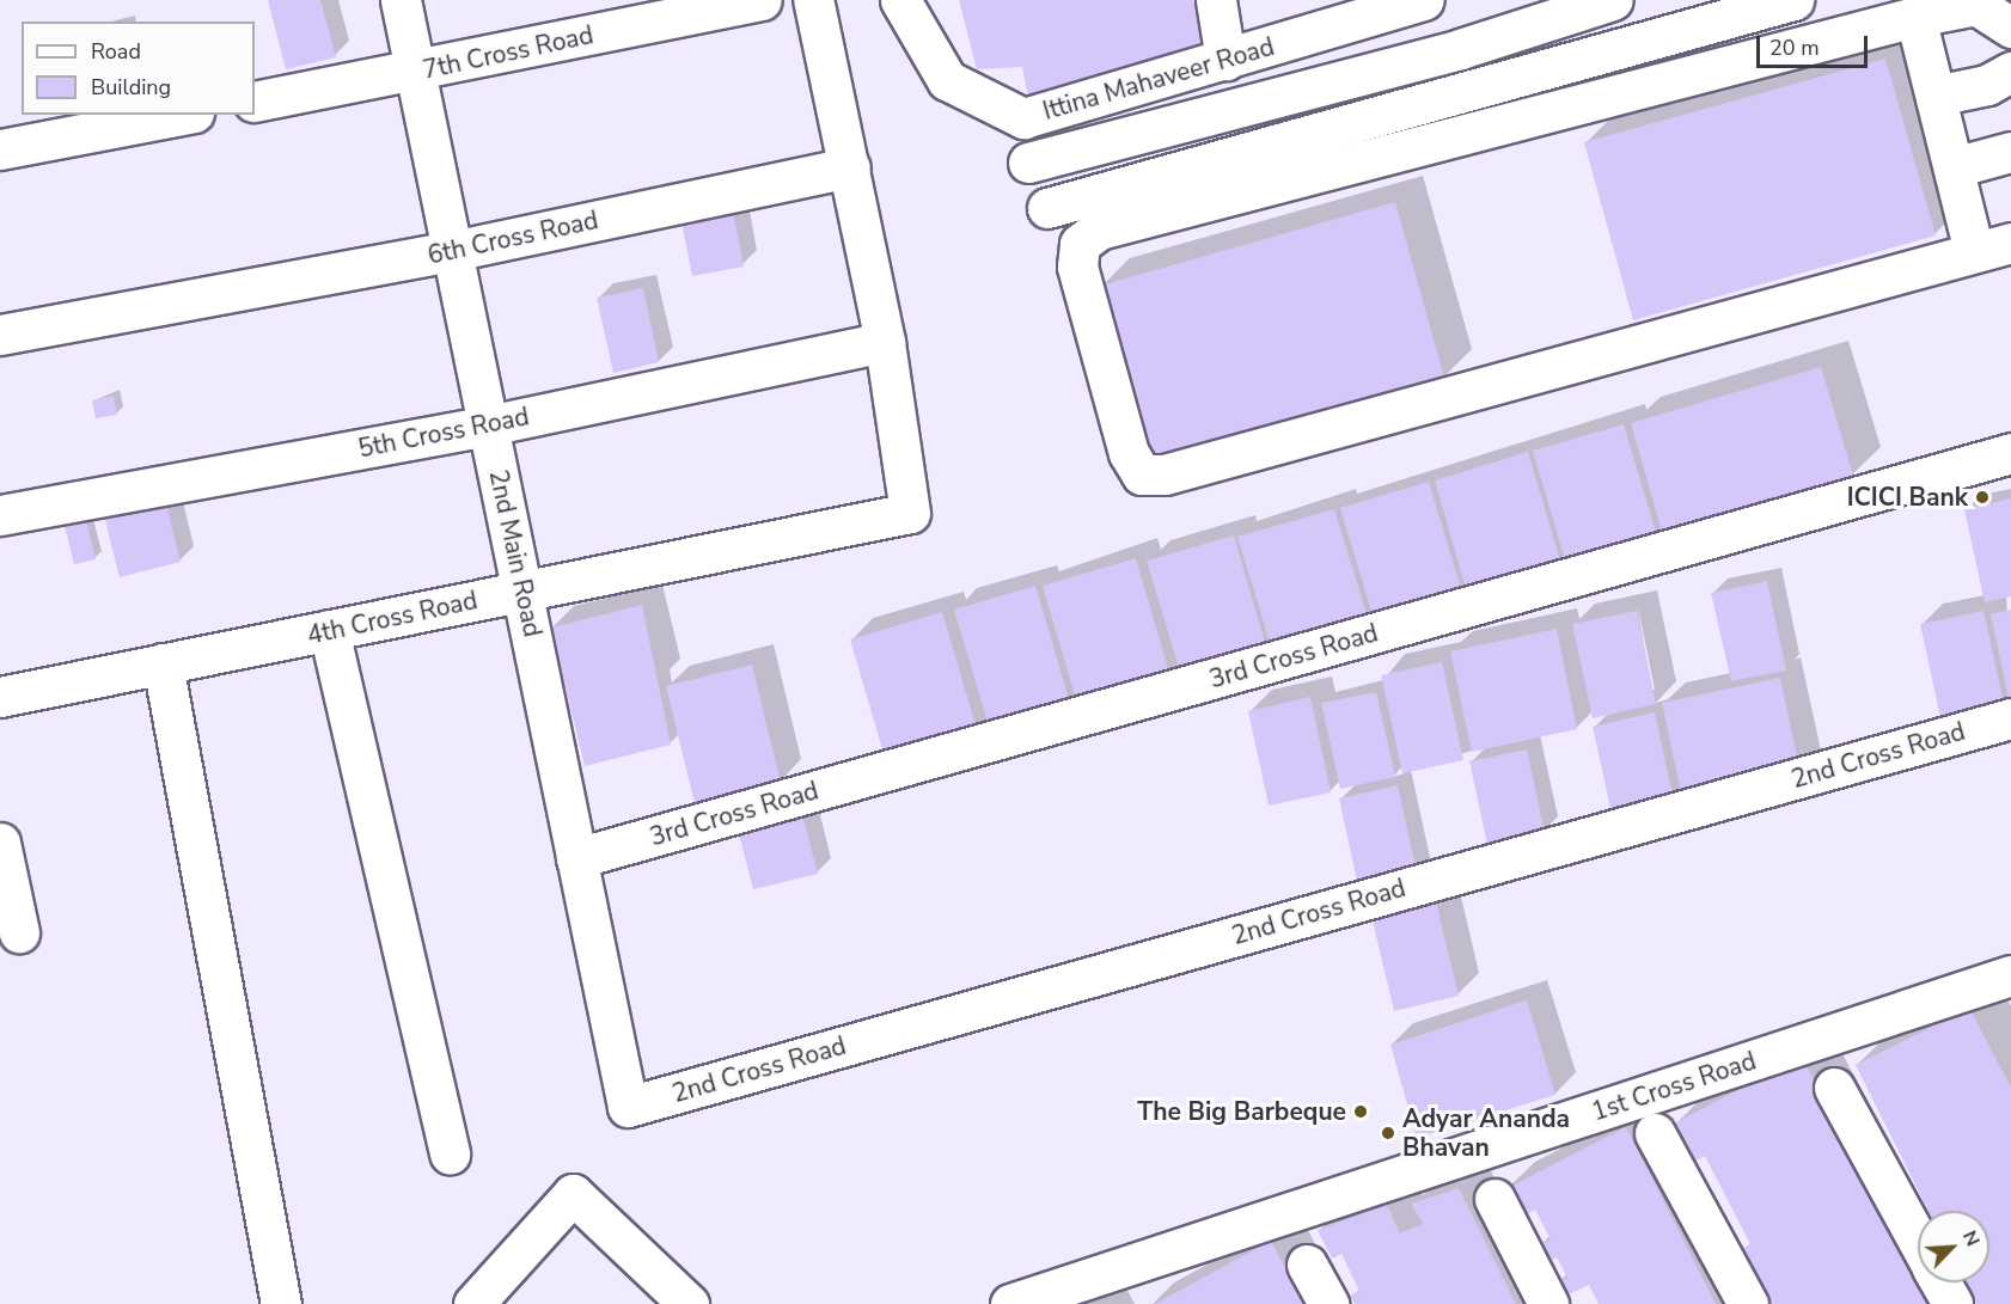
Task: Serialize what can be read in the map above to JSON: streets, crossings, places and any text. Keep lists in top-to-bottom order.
{
  "streets": {
    "street": [
      "7th Cross Road",
      "Ittina Mahaveer Road",
      "6th Cross Road",
      "5th Cross Road",
      "2nd Main Road",
      "4th Cross Road",
      "3rd Cross Road",
      "2nd Cross Road",
      "1st Cross Road"
    ]
  },
  "crossings": [
    ["7th Cross Road", "2nd Main Road"],
    ["6th Cross Road", "2nd Main Road"],
    ["5th Cross Road", "2nd Main Road"],
    ["5th Cross Road", "4th Cross Road"],
    ["2nd Main Road", "4th Cross Road"],
    ["2nd Main Road", "3rd Cross Road"],
    ["2nd Main Road", "2nd Cross Road"]
  ],
  "places": ["ICICI Bank", "The Big Barbeque", "Adyar Ananda Bhavan"],
  "legend": ["Road", "Building"],
  "scale_bar": "20 m",
  "north": "top right"
}
